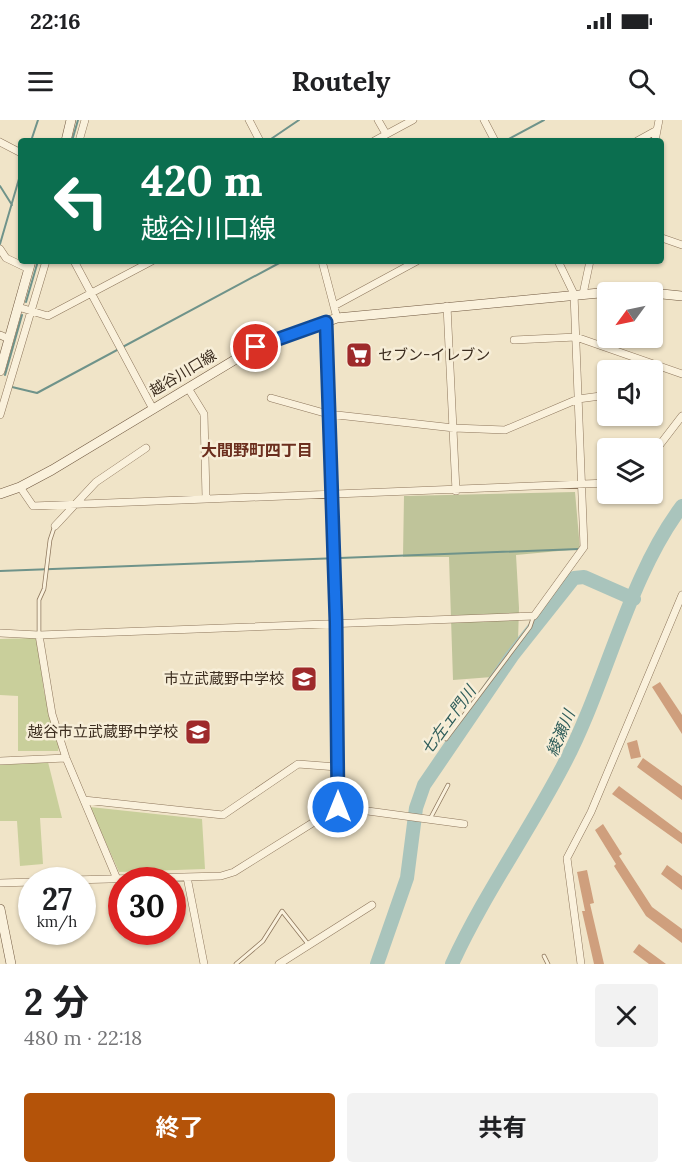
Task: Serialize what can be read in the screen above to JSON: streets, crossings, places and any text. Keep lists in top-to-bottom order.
{
  "streets": {
    "main road": ["越谷川口線"]
  },
  "districts": ["大間野町四丁目"],
  "water": ["七左ェ門川", "綾瀬川"],
  "places": {
    "supermarket": ["セブン-イレブン"],
    "school or university": ["市立武蔵野中学校", "越谷市立武蔵野中学校"]
  },
  "north": "bottom left",
  "page": {
    "status": "22:16",
    "header": "Routely",
    "turn": ["420 m", "越谷川口線"],
    "speed": "27 km/h",
    "limit": "30",
    "heading": ["2 分", "480 m · 22:18"],
    "buttons": ["終了", "共有"]
  }
}
